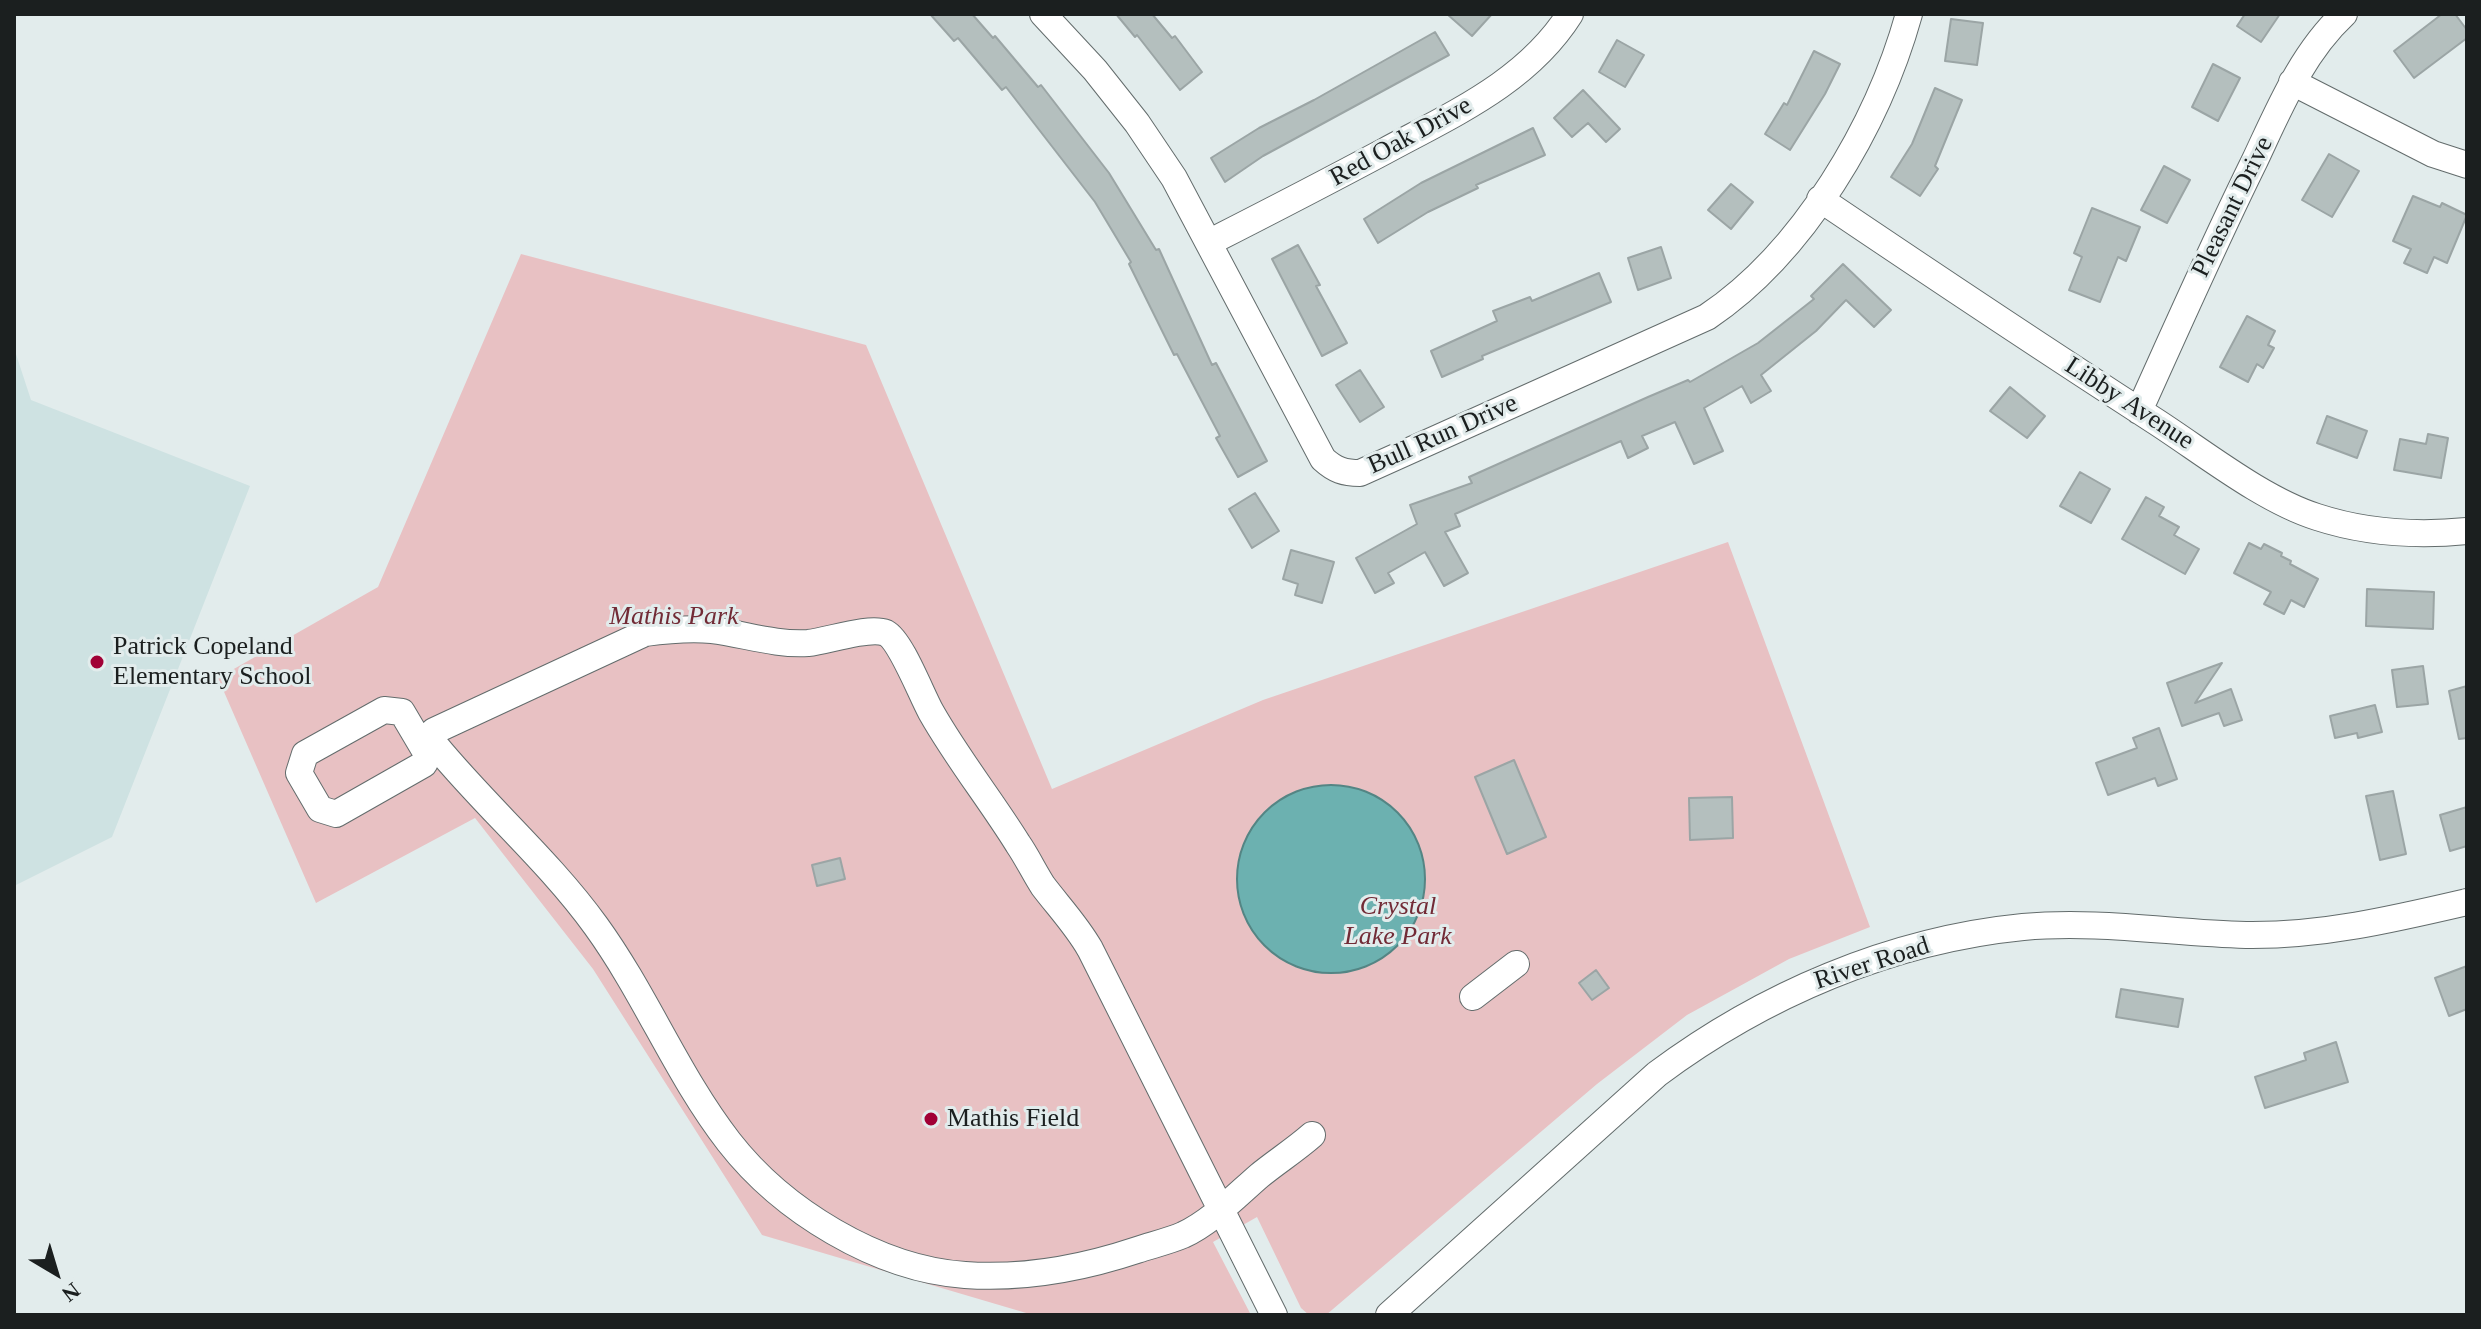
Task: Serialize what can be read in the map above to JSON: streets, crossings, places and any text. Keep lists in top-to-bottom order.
{
  "streets": {
    "street": [
      "Red Oak Drive",
      "Pleasant Drive",
      "Libby Avenue",
      "Bull Run Drive",
      "River Road"
    ]
  },
  "crossings": [
    ["Red Oak Drive", "Bull Run Drive"],
    ["Pleasant Drive", "Libby Avenue"],
    ["Libby Avenue", "Bull Run Drive"]
  ],
  "parks": ["Mathis Park", "Crystal Lake Park"],
  "places": ["Patrick Copeland Elementary School", "Mathis Field"],
  "north": "bottom right"
}
